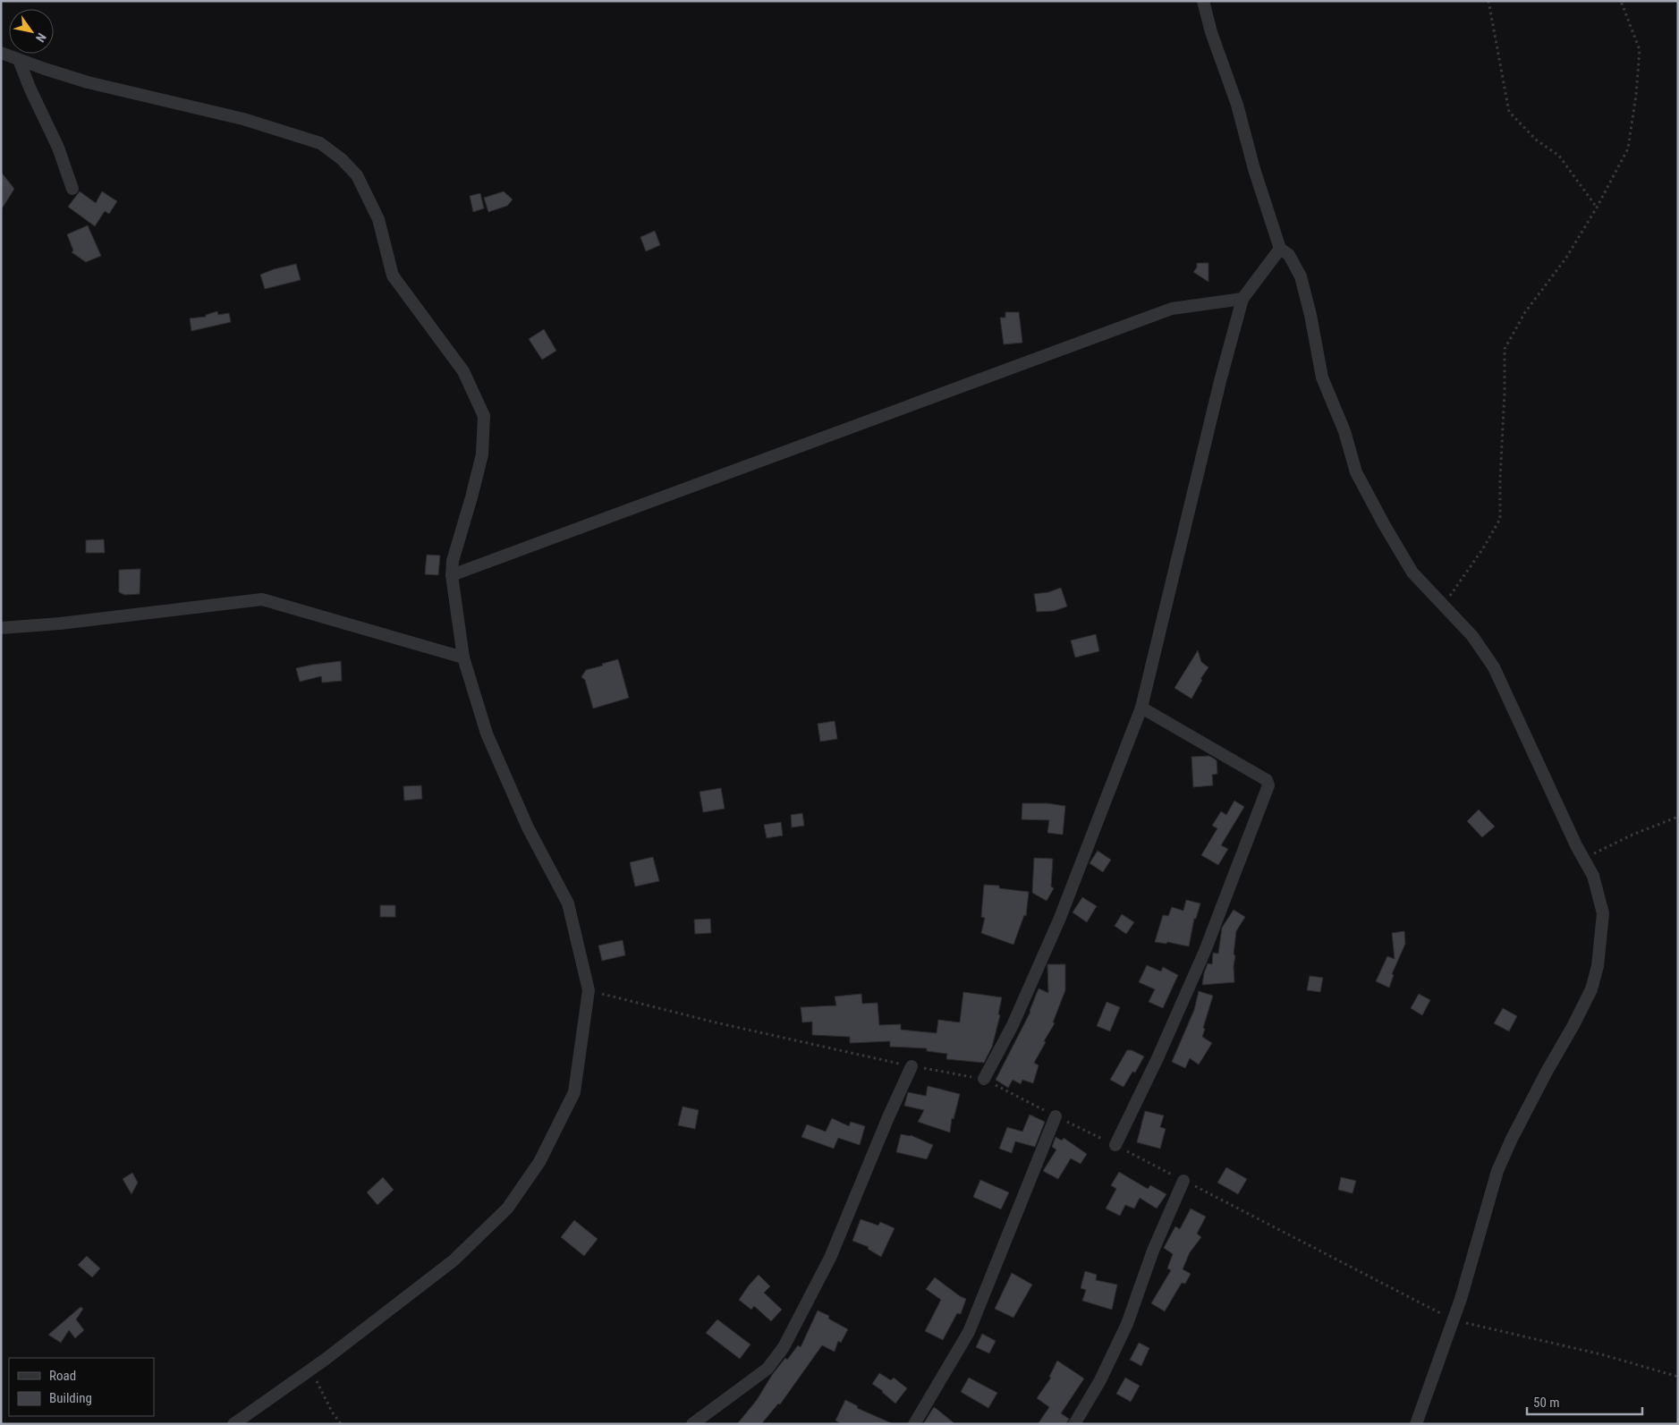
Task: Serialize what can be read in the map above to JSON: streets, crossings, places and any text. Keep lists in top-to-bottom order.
{
  "legend": ["Road", "Building"],
  "scale_bar": "50 m",
  "north": "bottom right"
}
